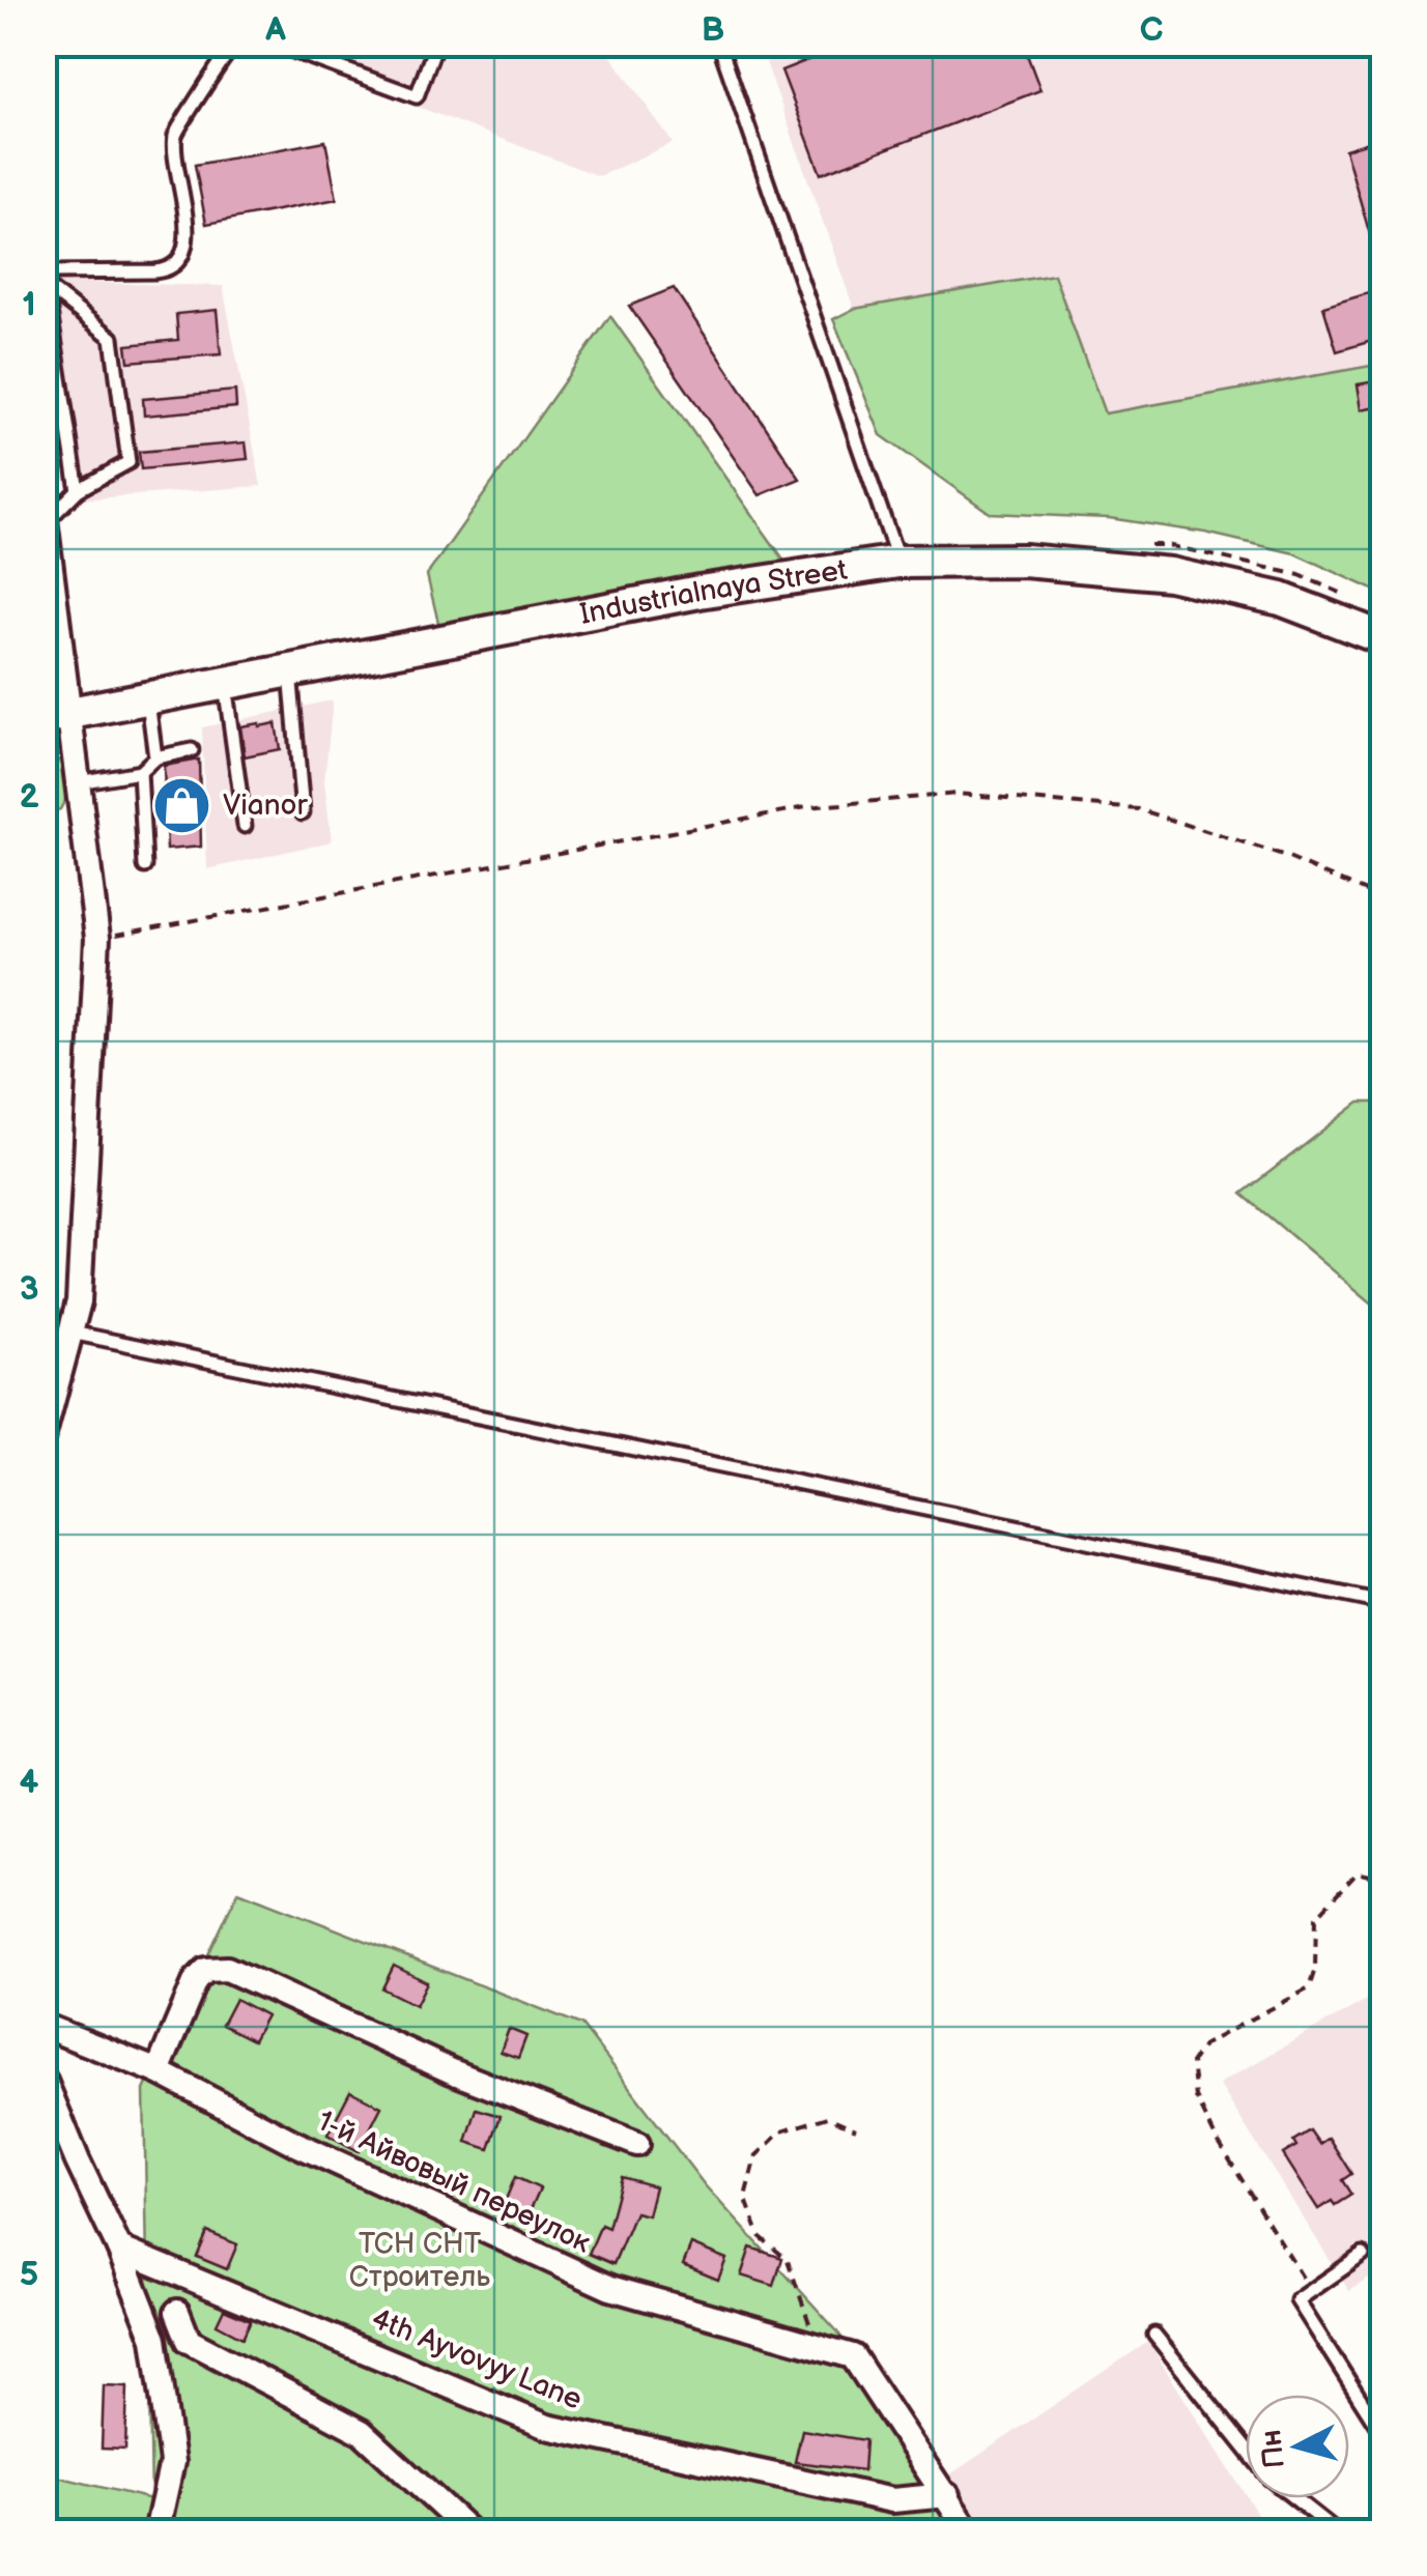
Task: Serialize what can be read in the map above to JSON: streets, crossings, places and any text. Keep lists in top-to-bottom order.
{
  "streets": {
    "main road": ["Industrialnaya Street"],
    "street": ["1-й Айвовый переулок", "4th Ayvovyy Lane"]
  },
  "crossings": [
    ["1-й Айвовый переулок", "4th Ayvovyy Lane"]
  ],
  "parks": ["ТСН СНТ Строитель"],
  "places": {
    "shop": ["Vianor"]
  },
  "north": "left",
  "grid": {
    "columns": ["A", "B", "C"],
    "rows": [
      "1",
      "2",
      "3",
      "4",
      "5"
    ]
  }
}
